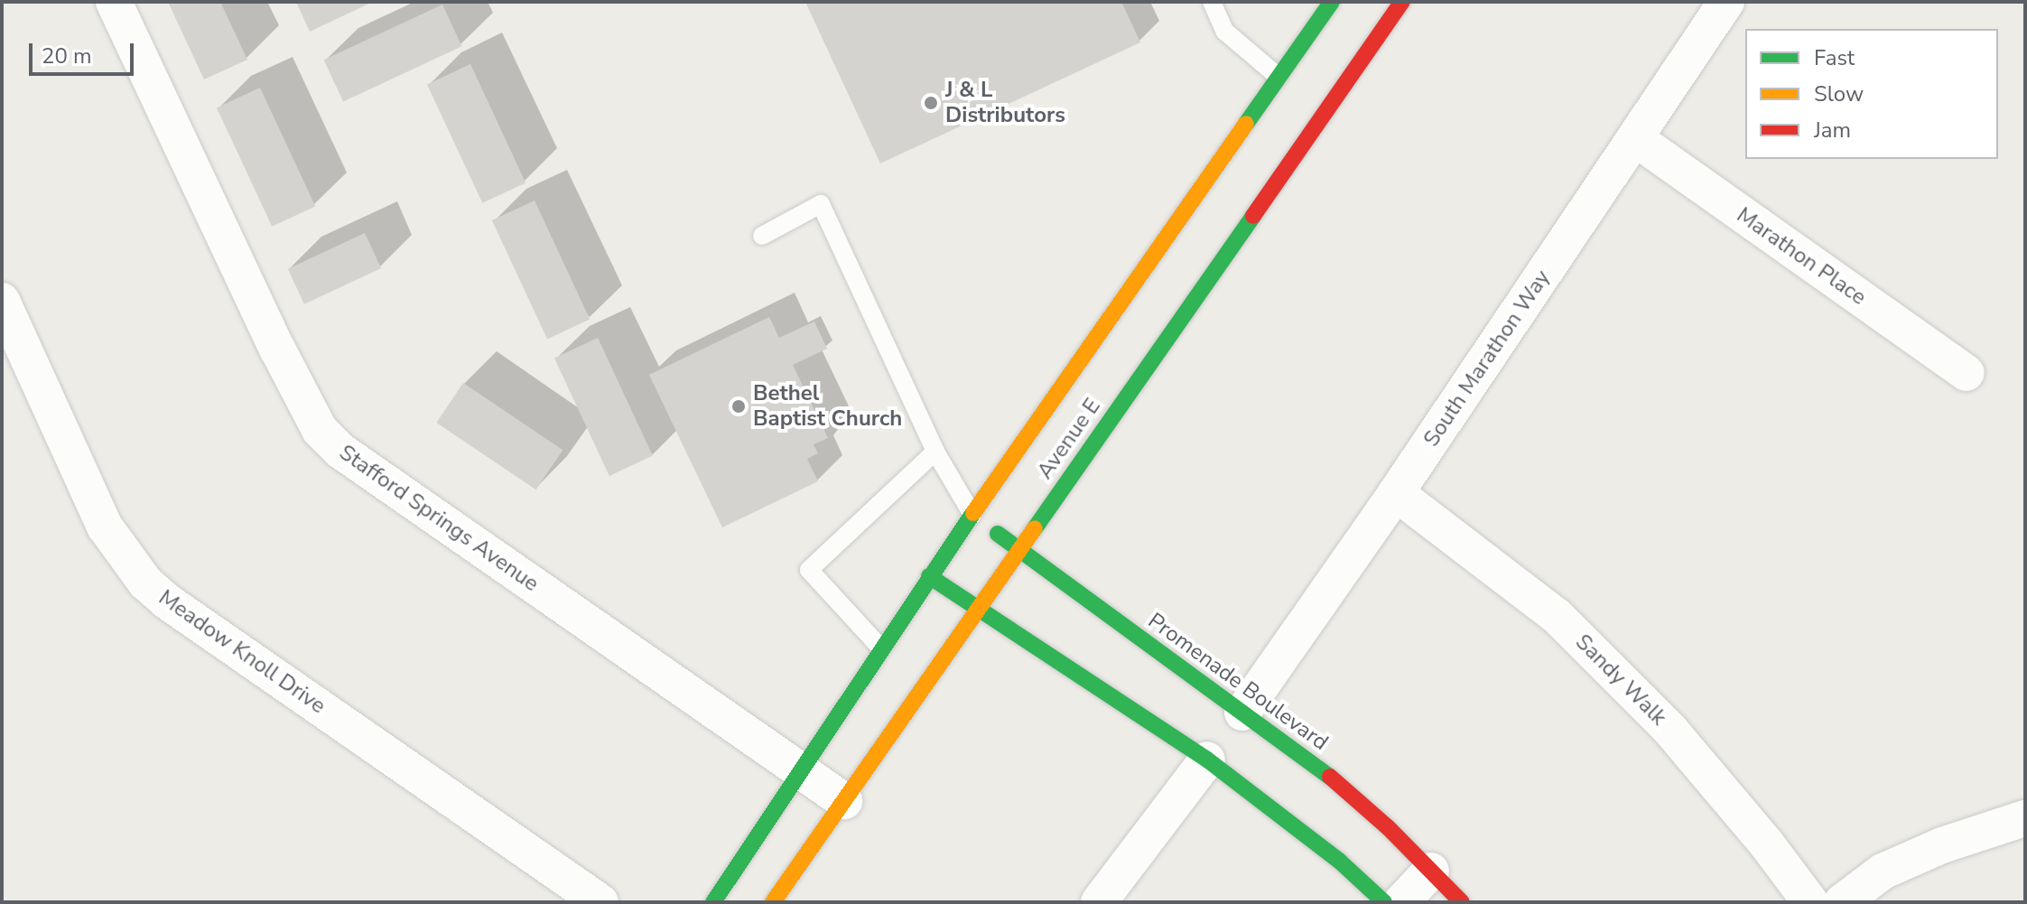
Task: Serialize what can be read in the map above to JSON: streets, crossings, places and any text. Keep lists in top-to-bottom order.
{
  "streets": {
    "street": [
      "Marathon Place",
      "South Marathon Way",
      "Avenue E",
      "Stafford Springs Avenue",
      "Meadow Knoll Drive",
      "Sandy Walk",
      "Promenade Boulevard"
    ]
  },
  "crossings": [
    ["Marathon Place", "South Marathon Way"],
    ["South Marathon Way", "Sandy Walk"],
    ["South Marathon Way", "Promenade Boulevard"],
    ["Avenue E", "Stafford Springs Avenue"],
    ["Avenue E", "Promenade Boulevard"]
  ],
  "places": ["J & L Distributors", "Bethel Baptist Church"],
  "legend": ["Fast", "Slow", "Jam"],
  "scale_bar": "20 m"
}
